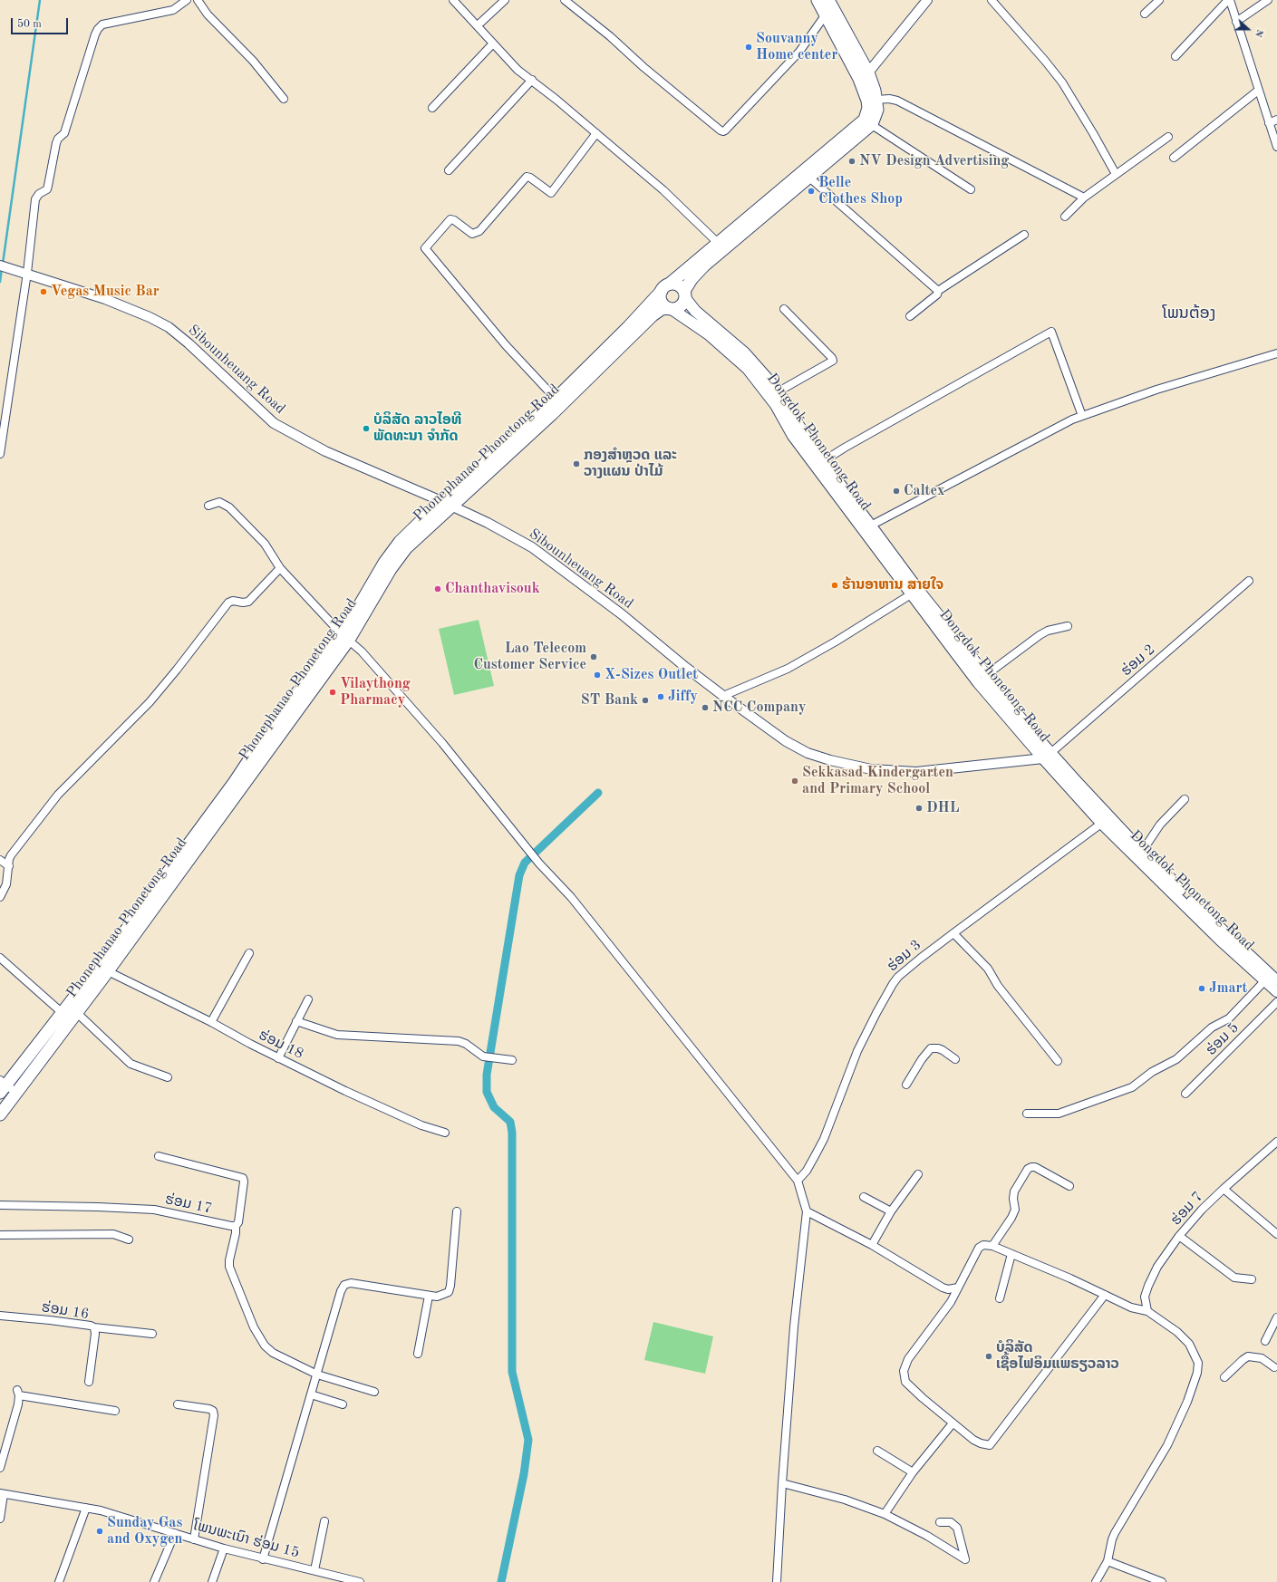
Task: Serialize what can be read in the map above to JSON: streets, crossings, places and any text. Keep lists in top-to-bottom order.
{
  "streets": {
    "main road": ["Dongdok-Phonetong Road", "Phonephanao-Phonetong Road"],
    "street": [
      "Sibounheuang Road",
      "ຮ່ອມ 2",
      "ຮ່ອມ 3",
      "ຮ່ອມ 5",
      "ຮ່ອມ 18",
      "ຮ່ອມ 17",
      "ຮ່ອມ 7",
      "ຮ່ອມ 16",
      "ໂພນພະເນົາ ຮ່ອມ 15"
    ]
  },
  "crossings": [
    ["Sibounheuang Road", "Dongdok-Phonetong Road"],
    ["Sibounheuang Road", "Phonephanao-Phonetong Road"],
    ["Sibounheuang Road", "ຮ່ອມ 2"],
    ["Dongdok-Phonetong Road", "ຮ່ອມ 2"],
    ["Dongdok-Phonetong Road", "ຮ່ອມ 3"],
    ["Phonephanao-Phonetong Road", "ຮ່ອມ 18"]
  ],
  "districts": ["ໂພນຕ້ອງ"],
  "places": [
    "Souvanny Home center",
    "NV Design Advertising",
    "Belle Clothes Shop",
    "Vegas Music Bar",
    "ບໍລິສັດ ລາວໄອທີ ພັດທະນາ ຈຳກັດ",
    "ກອງສໍາຫຼວດ ແລະ ວາງແຜນ ປ່າໄມ້",
    "Caltex",
    "ຮ້ານອາຫານ ສາຍໃຈ",
    "Chanthavisouk",
    "Lao Telecom Customer Service",
    "X-Sizes Outlet",
    "Vilaythong Pharmacy",
    "Jiffy",
    "ST Bank",
    "NCC Company",
    "Sekkasad Kindergarten and Primary School",
    "DHL",
    "Jmart",
    "ບໍລິສັດ ເຊື້ອໄຟອິມແພຣຽວລາວ",
    "Sunday Gas and Oxygen"
  ],
  "scale_bar": "50 m",
  "north": "right"
}
